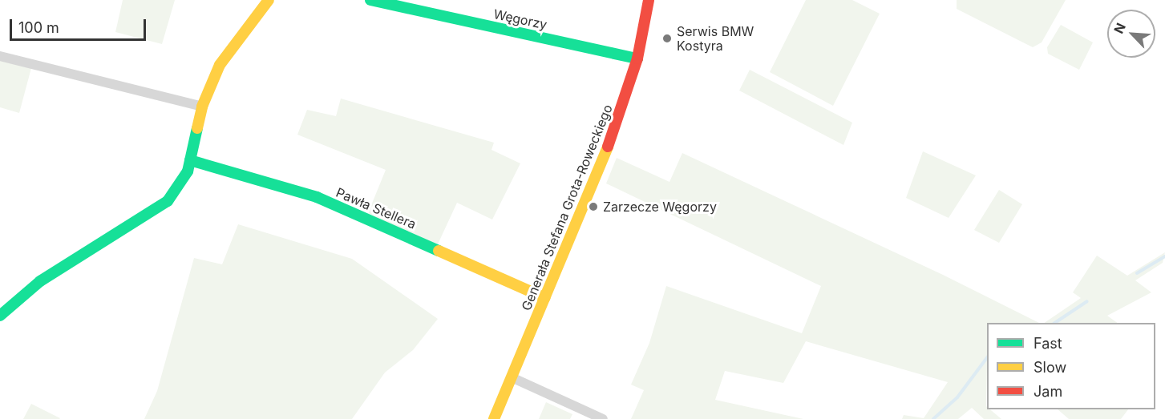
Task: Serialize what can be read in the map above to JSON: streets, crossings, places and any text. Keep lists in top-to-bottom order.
{
  "streets": {
    "street": ["Węgorzy", "Generała Stefana Grota-Roweckiego", "Pawła Stellera"]
  },
  "crossings": [
    ["Węgorzy", "Generała Stefana Grota-Roweckiego"],
    ["Generała Stefana Grota-Roweckiego", "Pawła Stellera"]
  ],
  "places": ["Serwis BMW Kostyra", "Zarzecze Węgorzy"],
  "legend": ["Fast", "Slow", "Jam"],
  "scale_bar": "100 m",
  "north": "top left"
}
